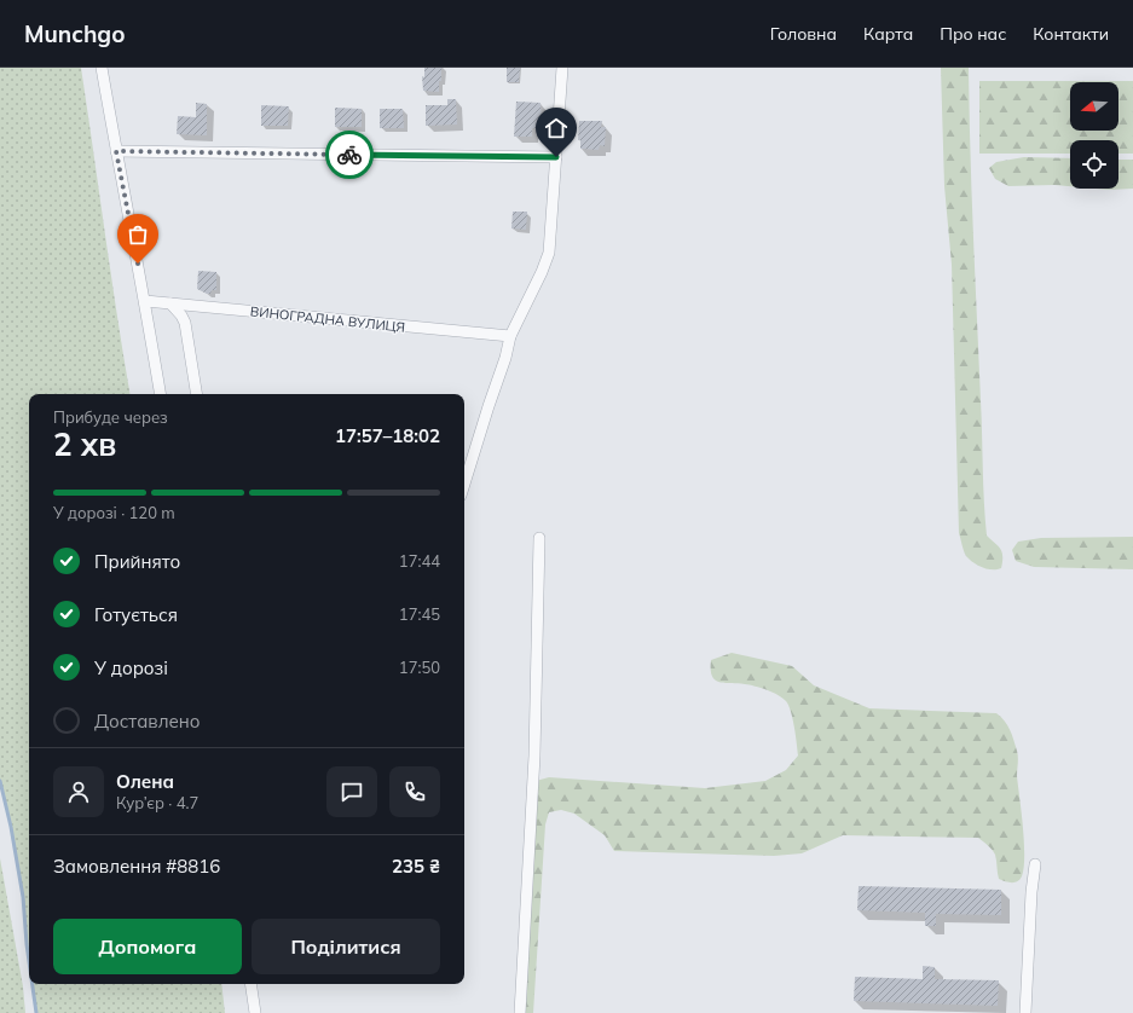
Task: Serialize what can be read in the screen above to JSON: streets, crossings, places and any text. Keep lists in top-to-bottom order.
{
  "streets": {
    "street": ["ВИНОГРАДНА ВУЛИЦЯ"]
  },
  "north": "left",
  "page": {
    "header": "Munchgo",
    "nav": [
      "Головна",
      "Карта",
      "Про нас",
      "Контакти"
    ],
    "heading": ["2 хв", "Прибуде через", "17:57–18:02"],
    "panel": [
      "Олена",
      "Кур’єр · 4.7",
      "Замовлення #8816",
      "235 ₴"
    ],
    "bar": "У дорозі · 120 m",
    "list": [
      ["Прийнято", "17:44"],
      ["Готується", "17:45"],
      ["У дорозі", "17:50"],
      "Доставлено"
    ],
    "buttons": ["Допомога", "Поділитися"]
  }
}
